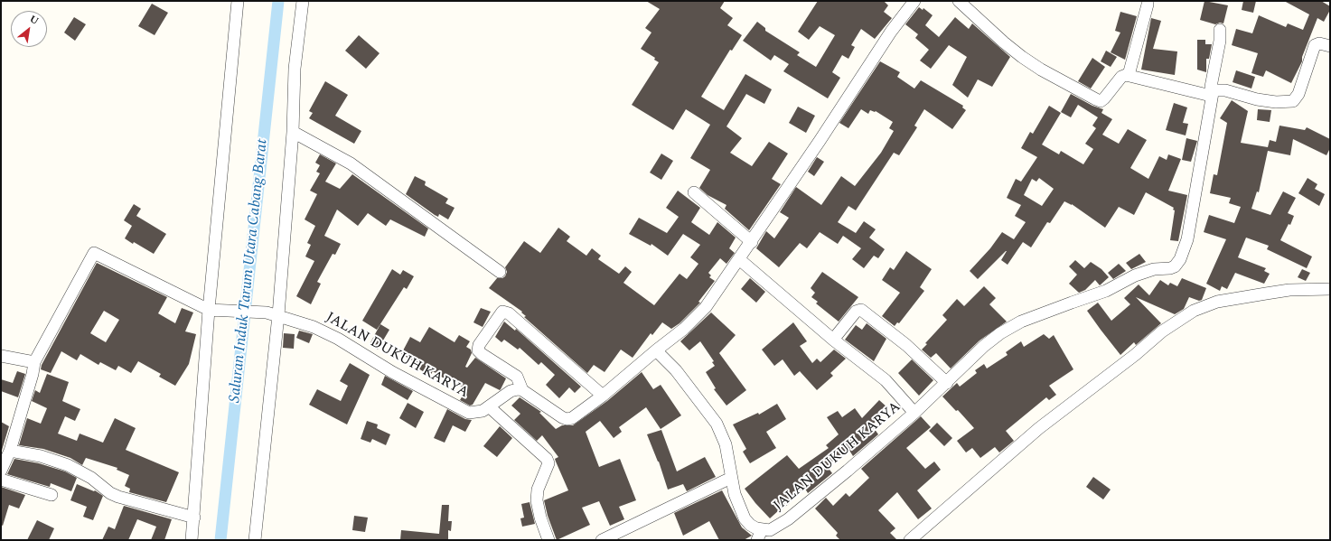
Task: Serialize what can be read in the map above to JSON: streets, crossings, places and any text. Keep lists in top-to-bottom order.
{
  "streets": {
    "street": ["JALAN DUKUH KARYA"]
  },
  "water": ["Saluran Induk Tarum Utara Cabang Barat"],
  "north": "top right"
}
